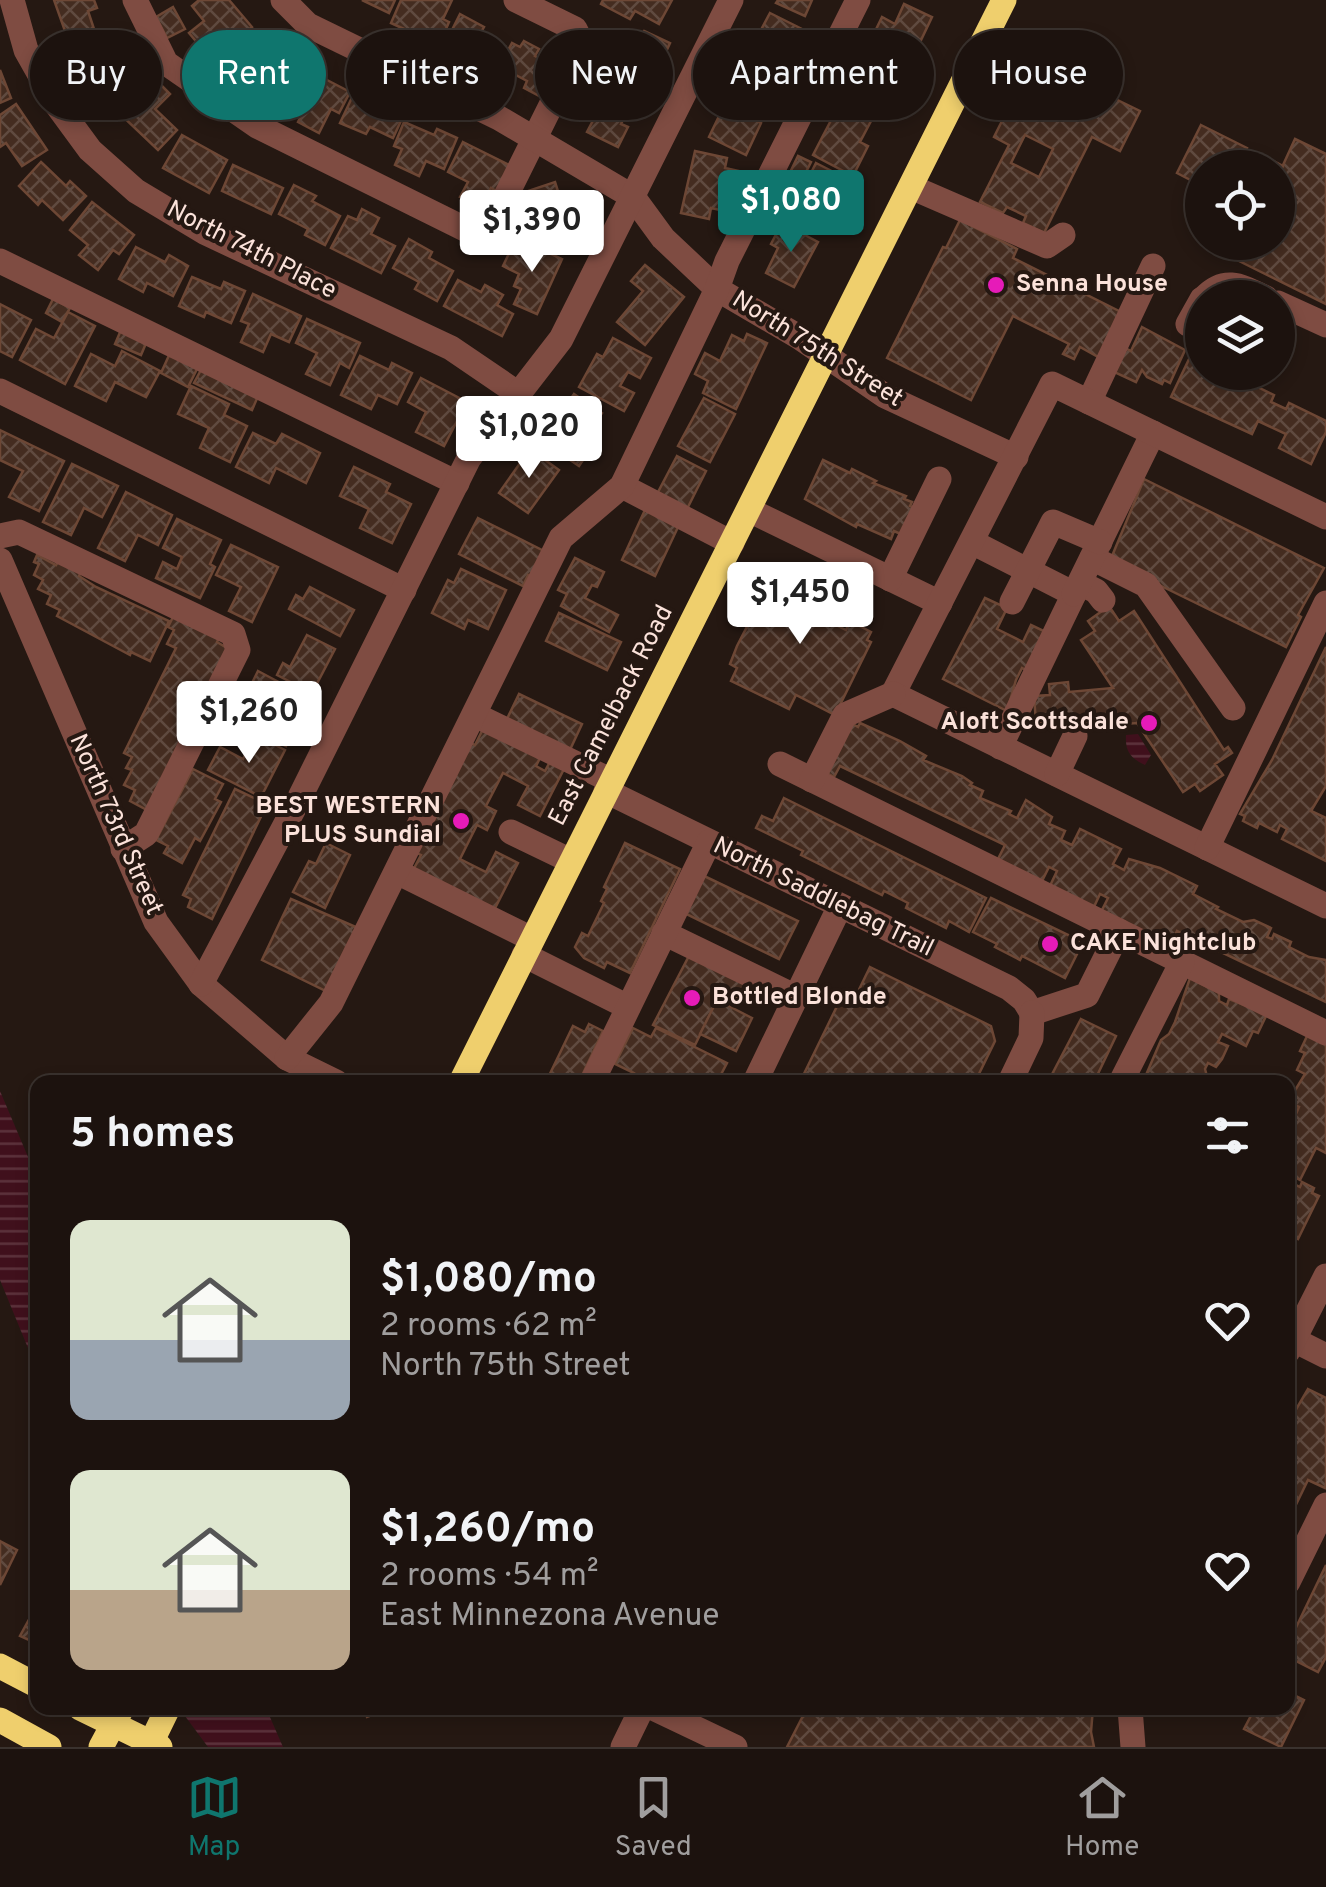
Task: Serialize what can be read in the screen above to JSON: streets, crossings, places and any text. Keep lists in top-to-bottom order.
{
  "streets": {
    "main road": ["East Camelback Road"],
    "street": [
      "North 74th Place",
      "North 75th Street",
      "North 73rd Street",
      "North Saddlebag Trail"
    ]
  },
  "crossings": [
    ["North 75th Street", "East Camelback Road"],
    ["East Camelback Road", "North Saddlebag Trail"]
  ],
  "places": [
    "Senna House",
    "Aloft Scottsdale",
    "BEST WESTERN PLUS Sundial",
    "CAKE Nightclub",
    "Bottled Blonde"
  ],
  "page": {
    "chip": [
      "Buy",
      "Rent",
      "Filters",
      "New",
      "Apartment",
      "House"
    ],
    "price": [
      "$1,080",
      "$1,390",
      "$1,020",
      "$1,450",
      "$1,260"
    ],
    "heading": "5 homes",
    "list": [
      {
        "name": "$1,080/mo",
        "note": "2 rooms · 62 m² · North 75th Street"
      },
      {
        "name": "$1,260/mo",
        "note": "2 rooms · 54 m² · East Minnezona Avenue"
      }
    ],
    "tabs": ["Map", "Saved", "Home"]
  }
}
